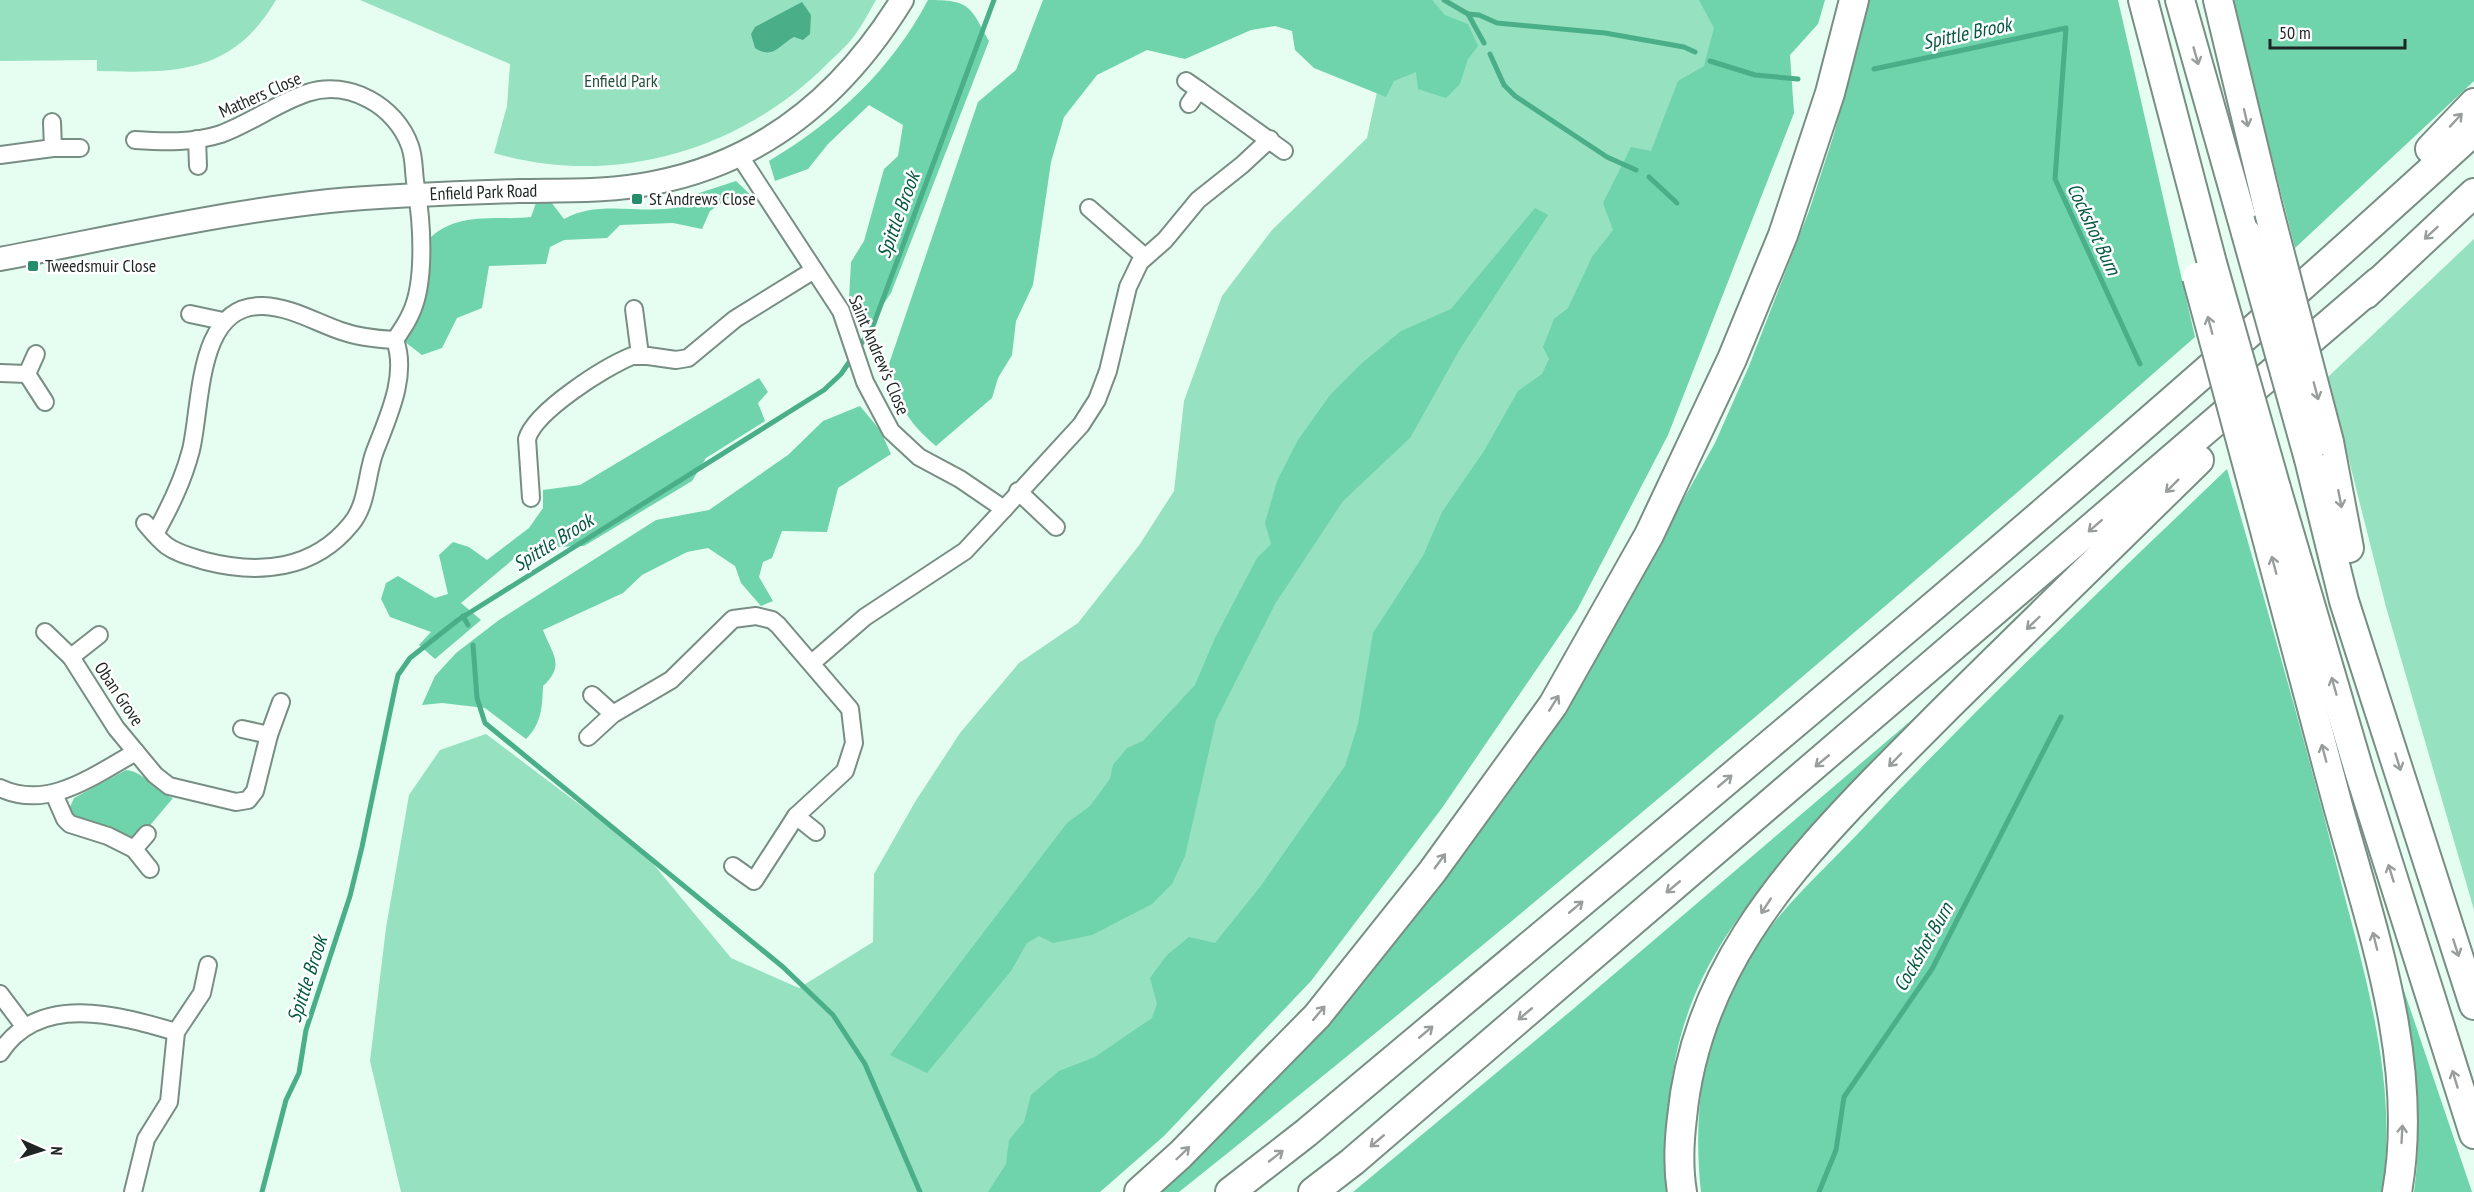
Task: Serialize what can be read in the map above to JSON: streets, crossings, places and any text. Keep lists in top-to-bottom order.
{
  "streets": {
    "street": [
      "Mathers Close",
      "Enfield Park Road",
      "Saint Andrew's Close",
      "Oban Grove"
    ]
  },
  "crossings": [
    ["Mathers Close", "Enfield Park Road"],
    ["Enfield Park Road", "Saint Andrew's Close"]
  ],
  "water": ["Spittle Brook", "Cockshot Burn"],
  "parks": ["Enfield Park"],
  "places": {
    "transit": ["St Andrews Close", "Tweedsmuir Close"]
  },
  "scale_bar": "50 m",
  "north": "right"
}
